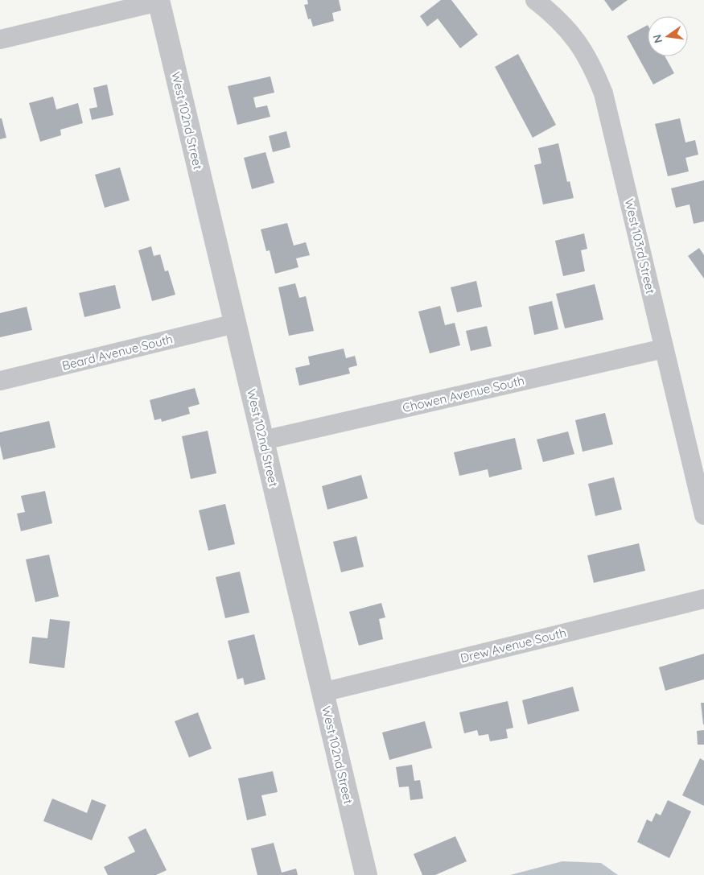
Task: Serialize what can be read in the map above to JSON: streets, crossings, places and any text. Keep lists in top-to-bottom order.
{
  "streets": {
    "street": [
      "West 102nd Street",
      "West 103rd Street",
      "Beard Avenue South",
      "Chowen Avenue South",
      "Drew Avenue South"
    ]
  },
  "crossings": [
    ["West 102nd Street", "Beard Avenue South"],
    ["West 102nd Street", "Chowen Avenue South"],
    ["West 102nd Street", "Drew Avenue South"],
    ["West 103rd Street", "Chowen Avenue South"]
  ],
  "north": "left"
}
